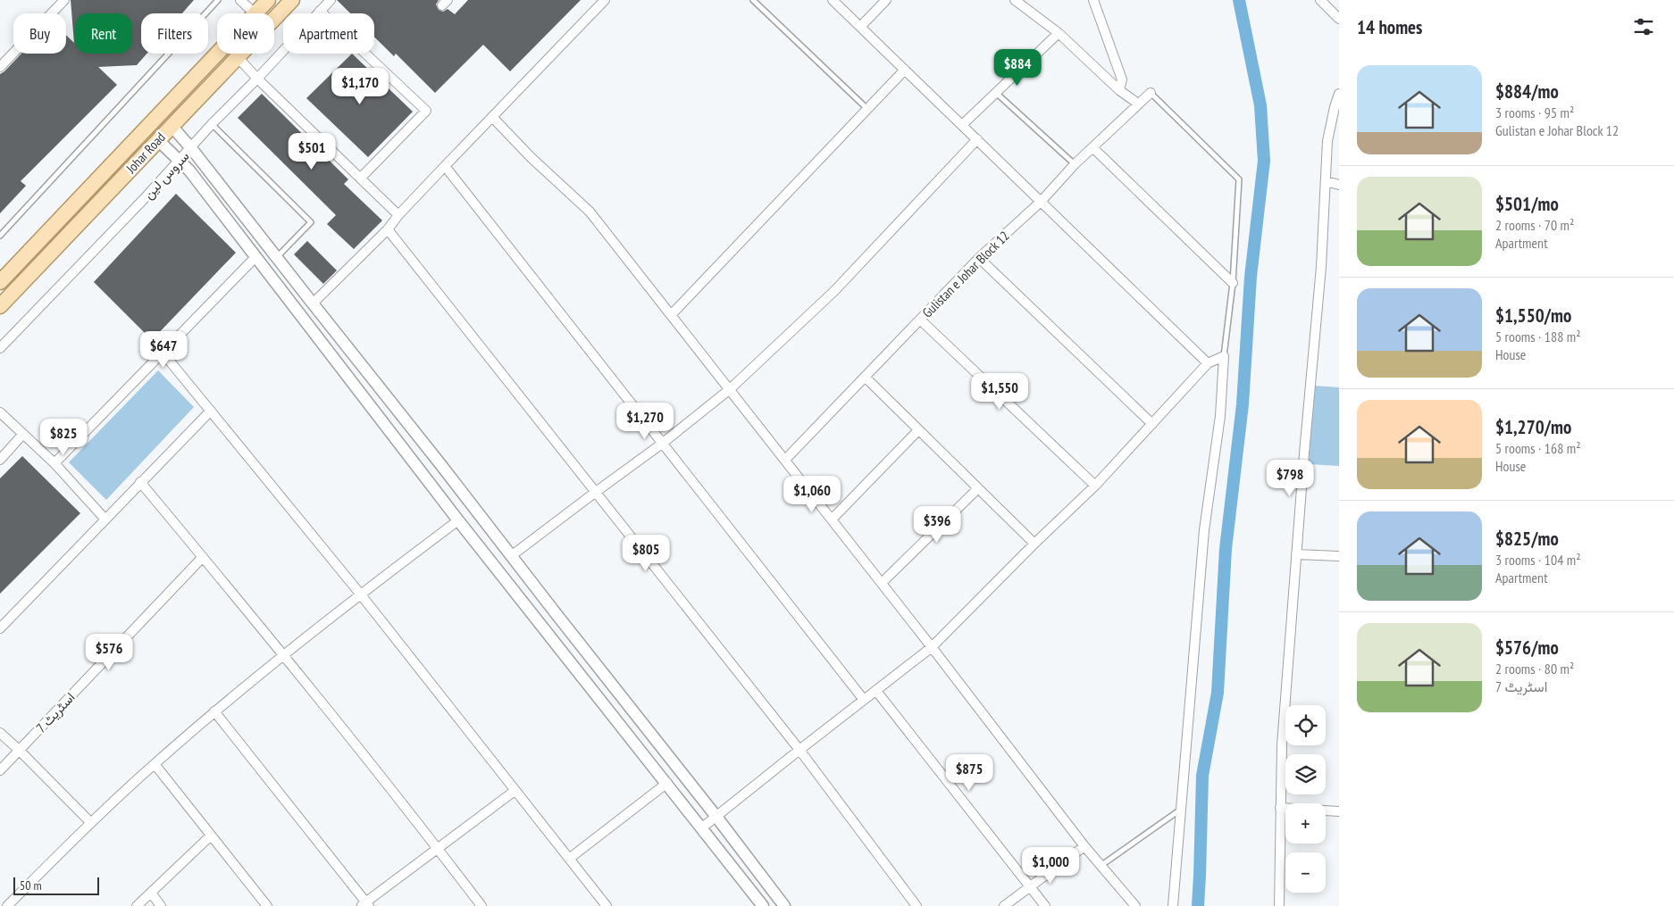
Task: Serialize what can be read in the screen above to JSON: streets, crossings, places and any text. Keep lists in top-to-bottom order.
{
  "streets": {
    "main road": ["Johar Road"],
    "street": ["سروس لین", "Gulistan e Johar Block 12", "اسٹریٹ 7"]
  },
  "scale_bar": "50 m",
  "page": {
    "heading": "14 homes",
    "chip": [
      "Buy",
      "Rent",
      "Filters",
      "New",
      "Apartment"
    ],
    "price": [
      "$884",
      "$1,170",
      "$501",
      "$647",
      "$1,550",
      "$1,270",
      "$825",
      "$798",
      "$1,060",
      "$396",
      "$805",
      "$576",
      "$875",
      "$1,000"
    ],
    "list": [
      {
        "name": "$884/mo",
        "note": "3 rooms · 95 m² · Gulistan e Johar Block 12"
      },
      {
        "name": "$501/mo",
        "note": "2 rooms · 70 m² · Apartment"
      },
      {
        "name": "$1,550/mo",
        "note": "5 rooms · 188 m² · House"
      },
      {
        "name": "$1,270/mo",
        "note": "5 rooms · 168 m² · House"
      },
      {
        "name": "$825/mo",
        "note": "3 rooms · 104 m² · Apartment"
      },
      {
        "name": "$576/mo",
        "note": "2 rooms · 80 m² · اسٹریٹ 7"
      }
    ],
    "map_buttons": ["+", "−"],
    "scale": "50 m"
  }
}
